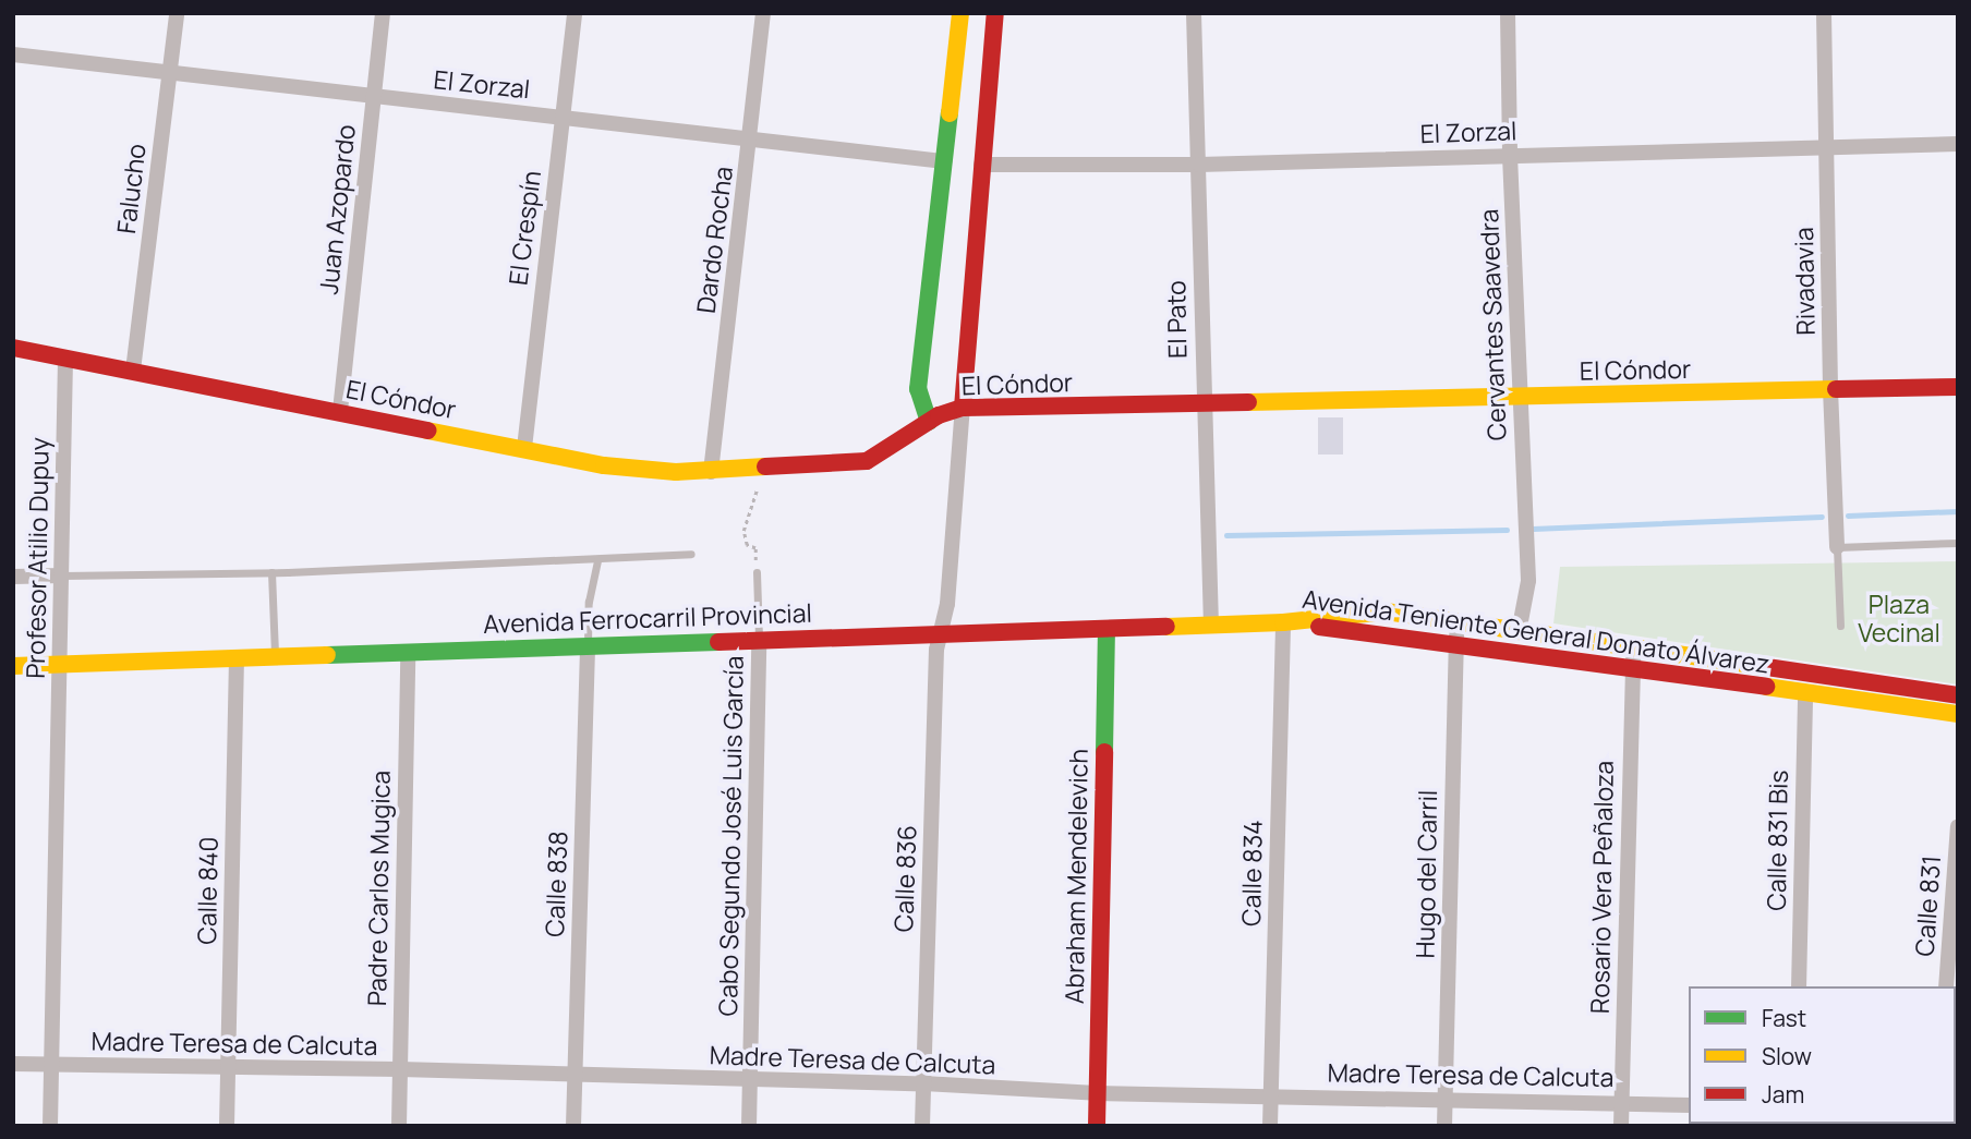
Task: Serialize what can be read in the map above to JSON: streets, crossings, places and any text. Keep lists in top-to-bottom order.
{
  "streets": {
    "main road": [
      "El Cóndor",
      "Avenida Ferrocarril Provincial",
      "Avenida Teniente General Donato Álvarez",
      "Abraham Mendelevich"
    ],
    "street": [
      "El Zorzal",
      "Falucho",
      "Juan Azopardo",
      "El Crespín",
      "Dardo Rocha",
      "Rivadavia",
      "El Pato",
      "Cervantes Saavedra",
      "Profesor Atilio Dupuy",
      "Cabo Segundo José Luis García",
      "Calle 831 Bis",
      "Calle 834",
      "Hugo del Carril",
      "Calle 836",
      "Calle 838",
      "Rosario Vera Peñaloza",
      "Padre Carlos Mugica",
      "Calle 840",
      "Calle 831",
      "Madre Teresa de Calcuta"
    ]
  },
  "crossings": [
    ["El Zorzal", "Falucho"],
    ["El Zorzal", "Juan Azopardo"],
    ["El Zorzal", "El Crespín"],
    ["El Zorzal", "Dardo Rocha"],
    ["El Zorzal", "Rivadavia"],
    ["El Zorzal", "El Pato"],
    ["El Zorzal", "Cervantes Saavedra"],
    ["Falucho", "El Cóndor"],
    ["Juan Azopardo", "El Cóndor"],
    ["El Crespín", "El Cóndor"],
    ["Dardo Rocha", "El Cóndor"],
    ["Rivadavia", "El Cóndor"],
    ["El Pato", "El Cóndor"],
    ["El Pato", "Avenida Ferrocarril Provincial"],
    ["Cervantes Saavedra", "El Cóndor"],
    ["Cervantes Saavedra", "Avenida Teniente General Donato Álvarez"],
    ["El Cóndor", "Profesor Atilio Dupuy"],
    ["El Cóndor", "Calle 836"],
    ["Profesor Atilio Dupuy", "Avenida Ferrocarril Provincial"],
    ["Profesor Atilio Dupuy", "Madre Teresa de Calcuta"],
    ["Avenida Ferrocarril Provincial", "Avenida Teniente General Donato Álvarez"],
    ["Avenida Ferrocarril Provincial", "Cabo Segundo José Luis García"],
    ["Avenida Ferrocarril Provincial", "Calle 834"],
    ["Avenida Ferrocarril Provincial", "Abraham Mendelevich"],
    ["Avenida Ferrocarril Provincial", "Calle 836"],
    ["Avenida Ferrocarril Provincial", "Calle 838"],
    ["Avenida Ferrocarril Provincial", "Padre Carlos Mugica"],
    ["Avenida Ferrocarril Provincial", "Calle 840"],
    ["Avenida Teniente General Donato Álvarez", "Calle 831 Bis"],
    ["Avenida Teniente General Donato Álvarez", "Calle 834"],
    ["Avenida Teniente General Donato Álvarez", "Hugo del Carril"],
    ["Avenida Teniente General Donato Álvarez", "Rosario Vera Peñaloza"],
    ["Cabo Segundo José Luis García", "Madre Teresa de Calcuta"],
    ["Calle 834", "Madre Teresa de Calcuta"],
    ["Hugo del Carril", "Madre Teresa de Calcuta"],
    ["Abraham Mendelevich", "Madre Teresa de Calcuta"],
    ["Calle 836", "Madre Teresa de Calcuta"],
    ["Calle 838", "Madre Teresa de Calcuta"],
    ["Rosario Vera Peñaloza", "Madre Teresa de Calcuta"],
    ["Padre Carlos Mugica", "Madre Teresa de Calcuta"],
    ["Calle 840", "Madre Teresa de Calcuta"]
  ],
  "parks": ["Plaza Vecinal"],
  "legend": ["Fast", "Slow", "Jam"]
}
